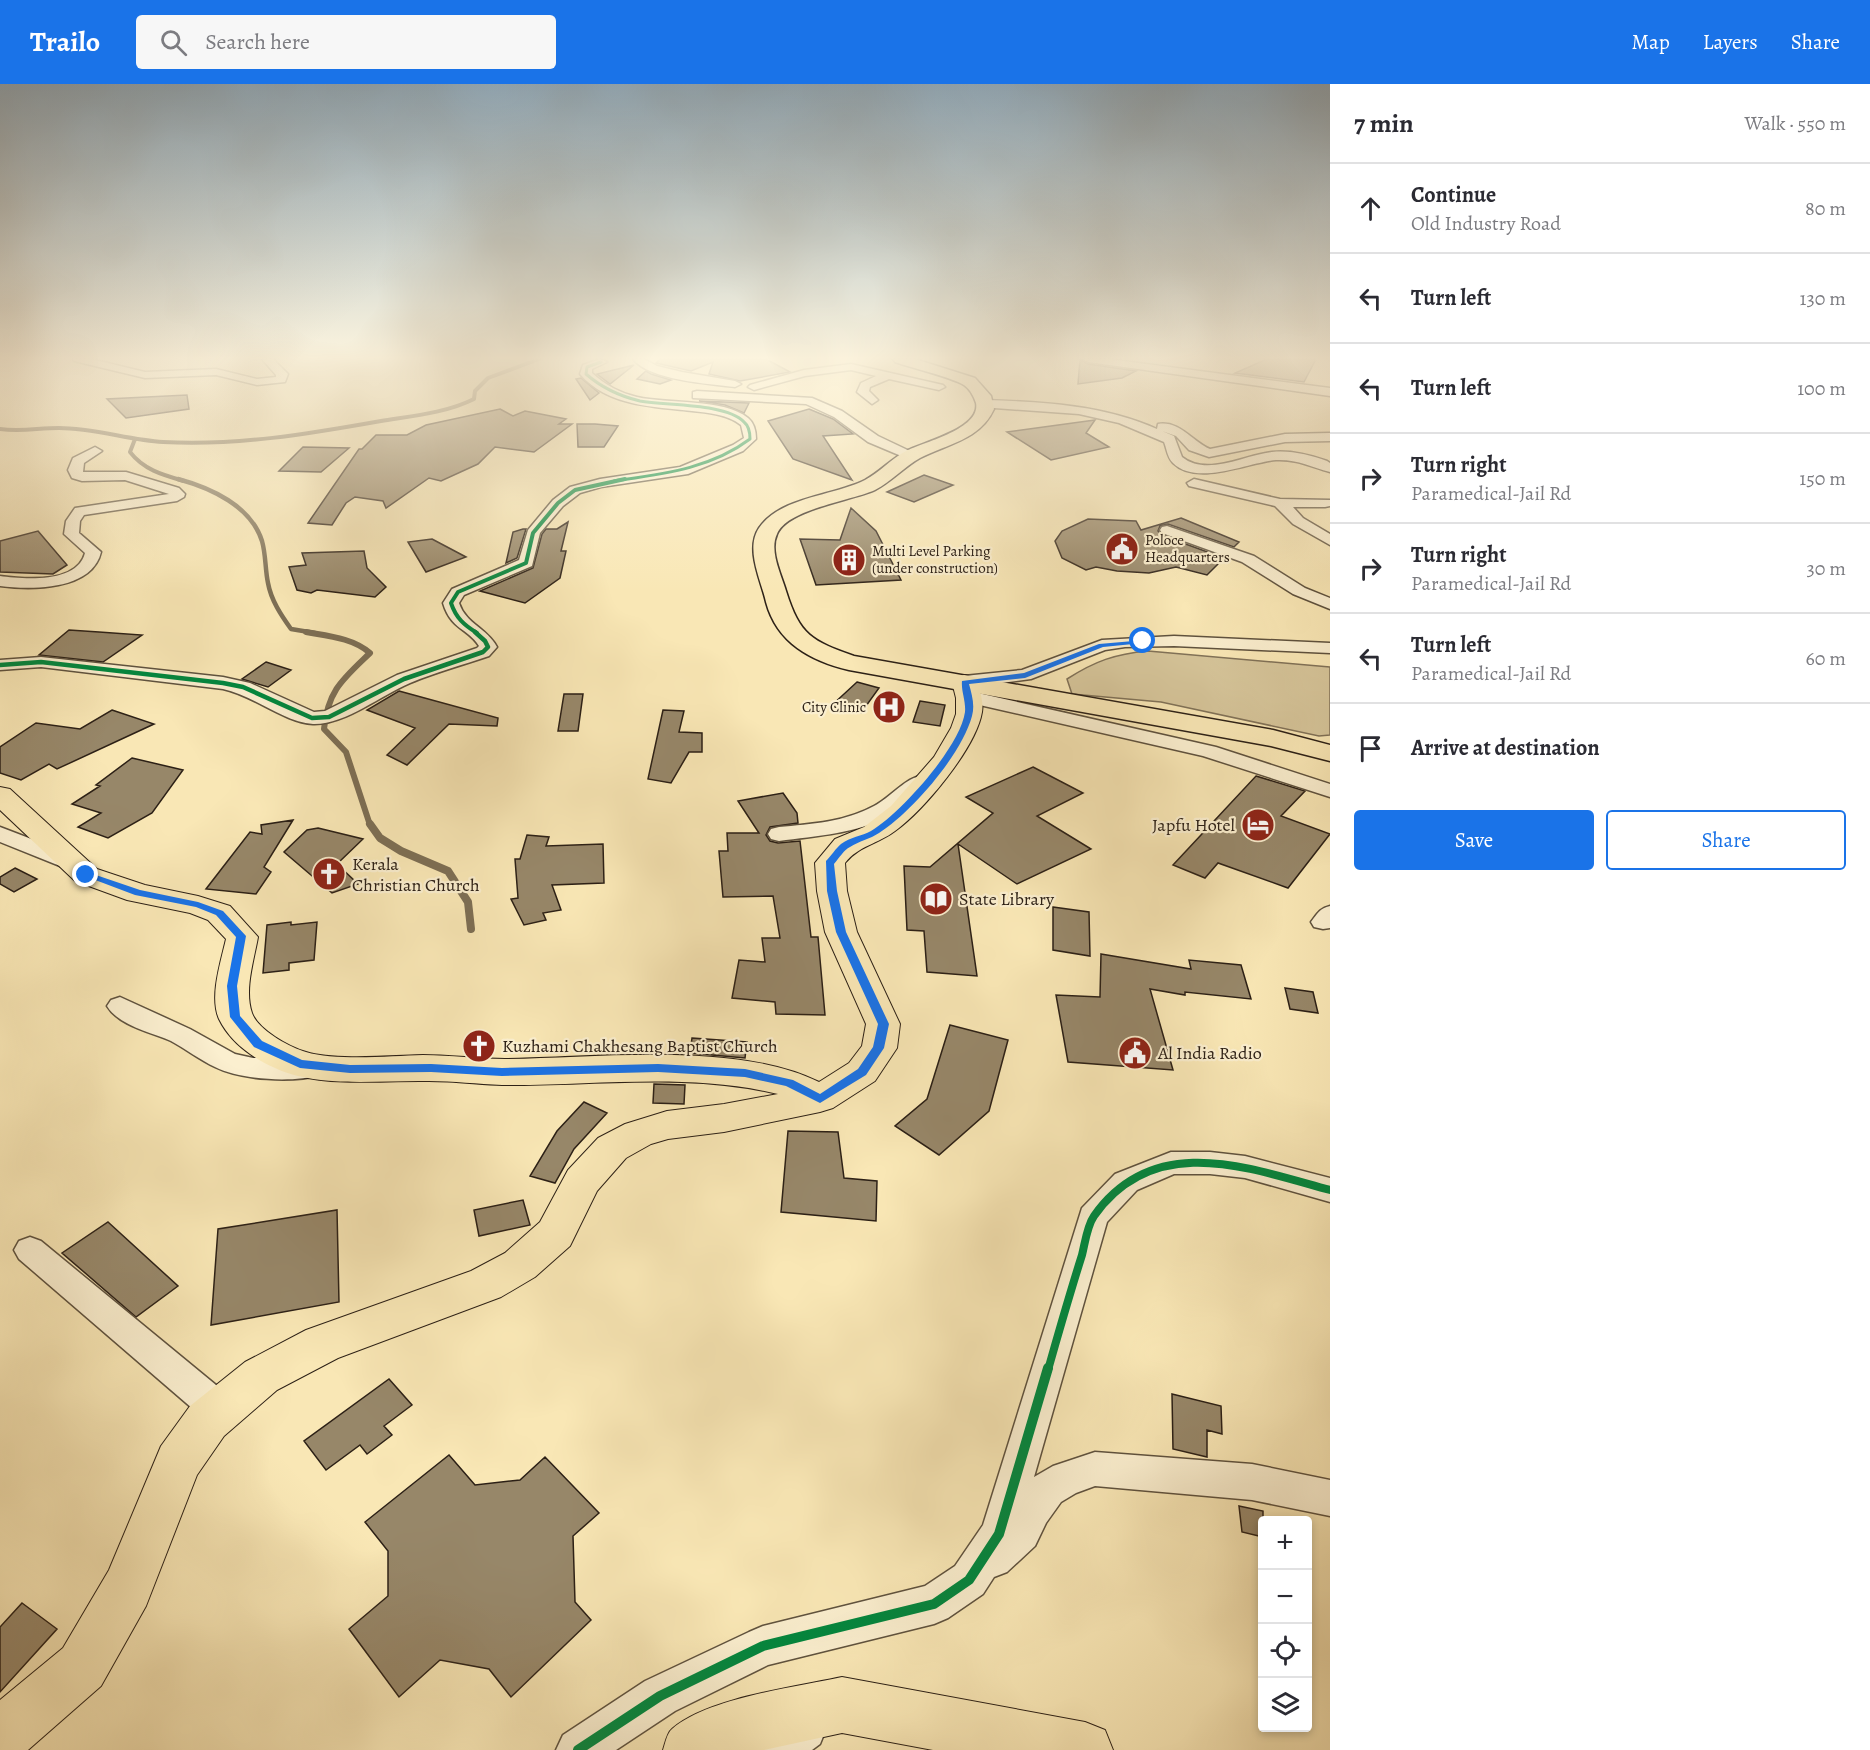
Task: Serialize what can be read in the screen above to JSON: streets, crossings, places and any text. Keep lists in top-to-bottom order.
{
  "places": {
    "public building": ["Poloce Headquarters", "Al India Radio"],
    "building": ["Multi Level Parking (under construction)"],
    "hospital": ["City Clinic"],
    "hotel": ["Japfu Hotel"],
    "church": ["Kerala Christian Church", "Kuzhami Chakhesang Baptist Church"],
    "library": ["State Library"]
  },
  "page": {
    "header": "Trailo",
    "search": "Search here",
    "nav": ["Map", "Layers", "Share"],
    "heading": ["7 min", "Walk · 550 m"],
    "list": [
      ["Continue", "Old Industry Road", "80 m"],
      ["Turn left", "130 m"],
      ["Turn left", "100 m"],
      ["Turn right", "Paramedical-Jail Rd", "150 m"],
      ["Turn right", "Paramedical-Jail Rd", "30 m"],
      ["Turn left", "Paramedical-Jail Rd", "60 m"],
      "Arrive at destination"
    ],
    "buttons": ["Save", "Share"],
    "map_buttons": ["+", "−"]
  }
}
